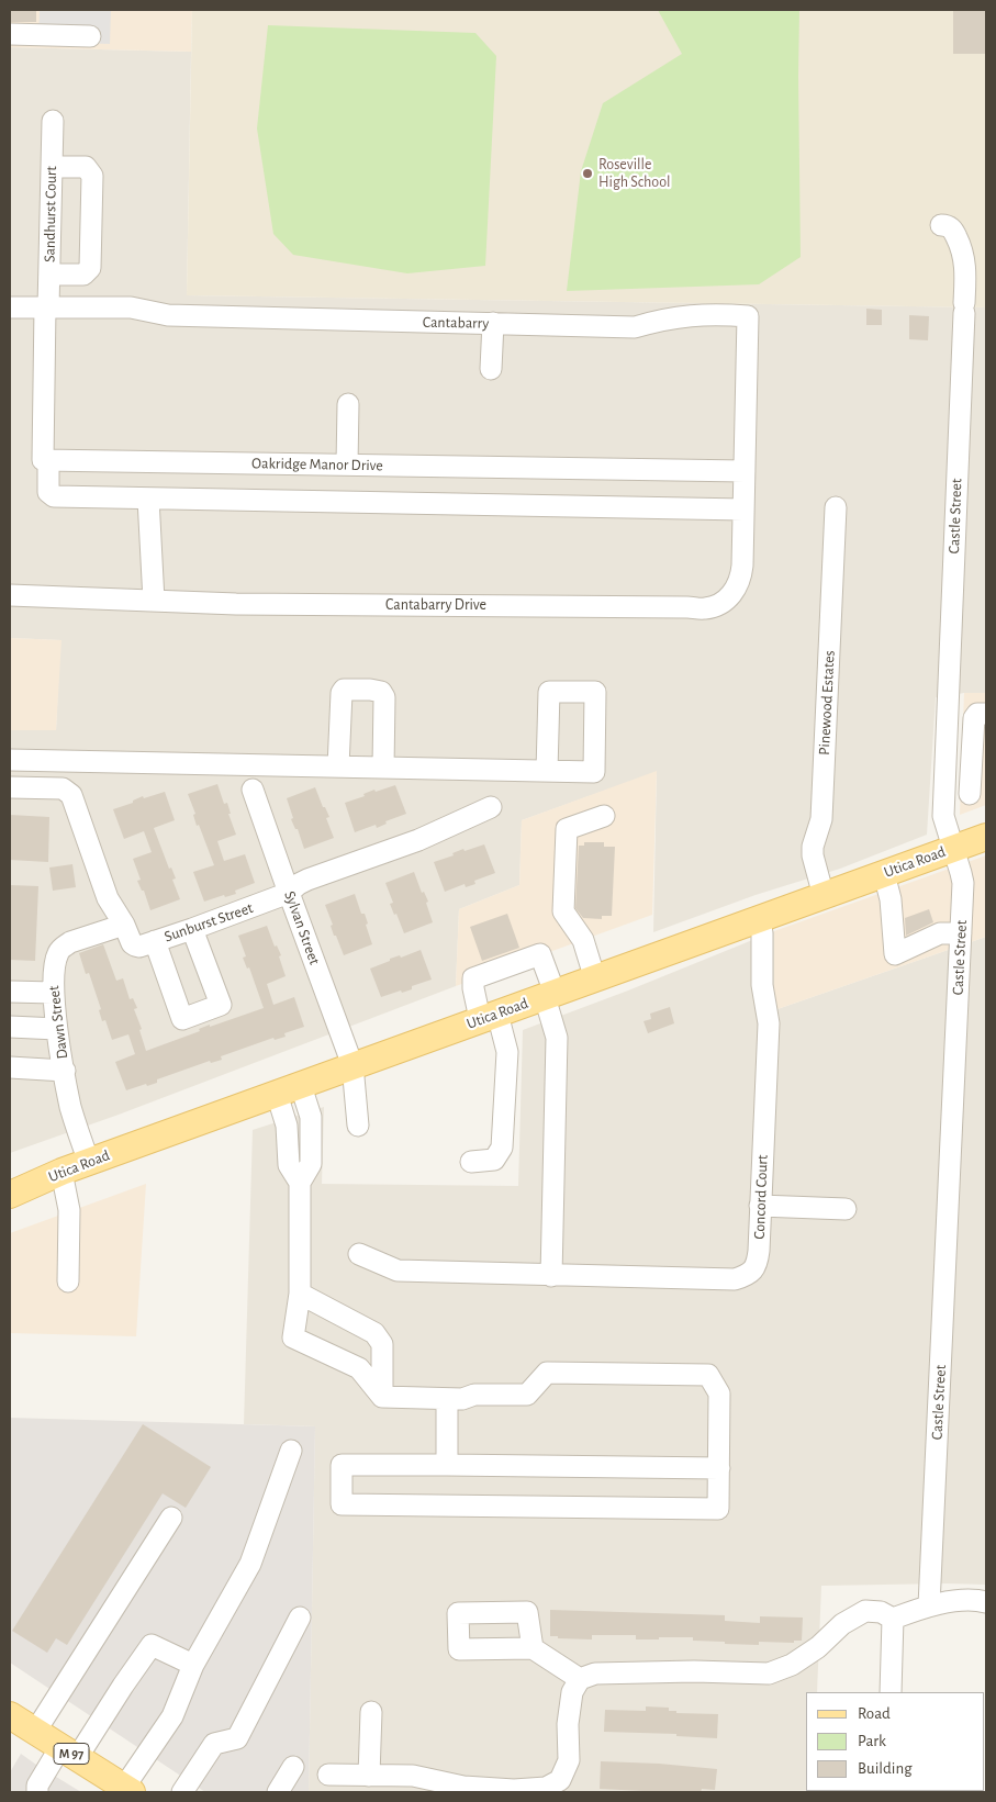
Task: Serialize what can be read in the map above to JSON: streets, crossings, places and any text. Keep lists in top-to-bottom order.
{
  "streets": {
    "main road": ["Utica Road", "M 97"],
    "street": [
      "Sandhurst Court",
      "Cantabarry",
      "Oakridge Manor Drive",
      "Castle Street",
      "Cantabarry Drive",
      "Pinewood Estates",
      "Sunburst Street",
      "Sylvan Street",
      "Dawn Street",
      "Concord Court"
    ]
  },
  "crossings": [
    ["Sandhurst Court", "Cantabarry"],
    ["Cantabarry", "Oakridge Manor Drive"],
    ["Cantabarry", "Cantabarry Drive"],
    ["Oakridge Manor Drive", "Cantabarry Drive"],
    ["Castle Street", "Utica Road"],
    ["Pinewood Estates", "Utica Road"],
    ["Utica Road", "Sylvan Street"],
    ["Utica Road", "Dawn Street"],
    ["Utica Road", "Concord Court"],
    ["Sunburst Street", "Sylvan Street"],
    ["Sunburst Street", "Dawn Street"]
  ],
  "places": ["Roseville High School"],
  "legend": ["Road", "Park", "Building"]
}
